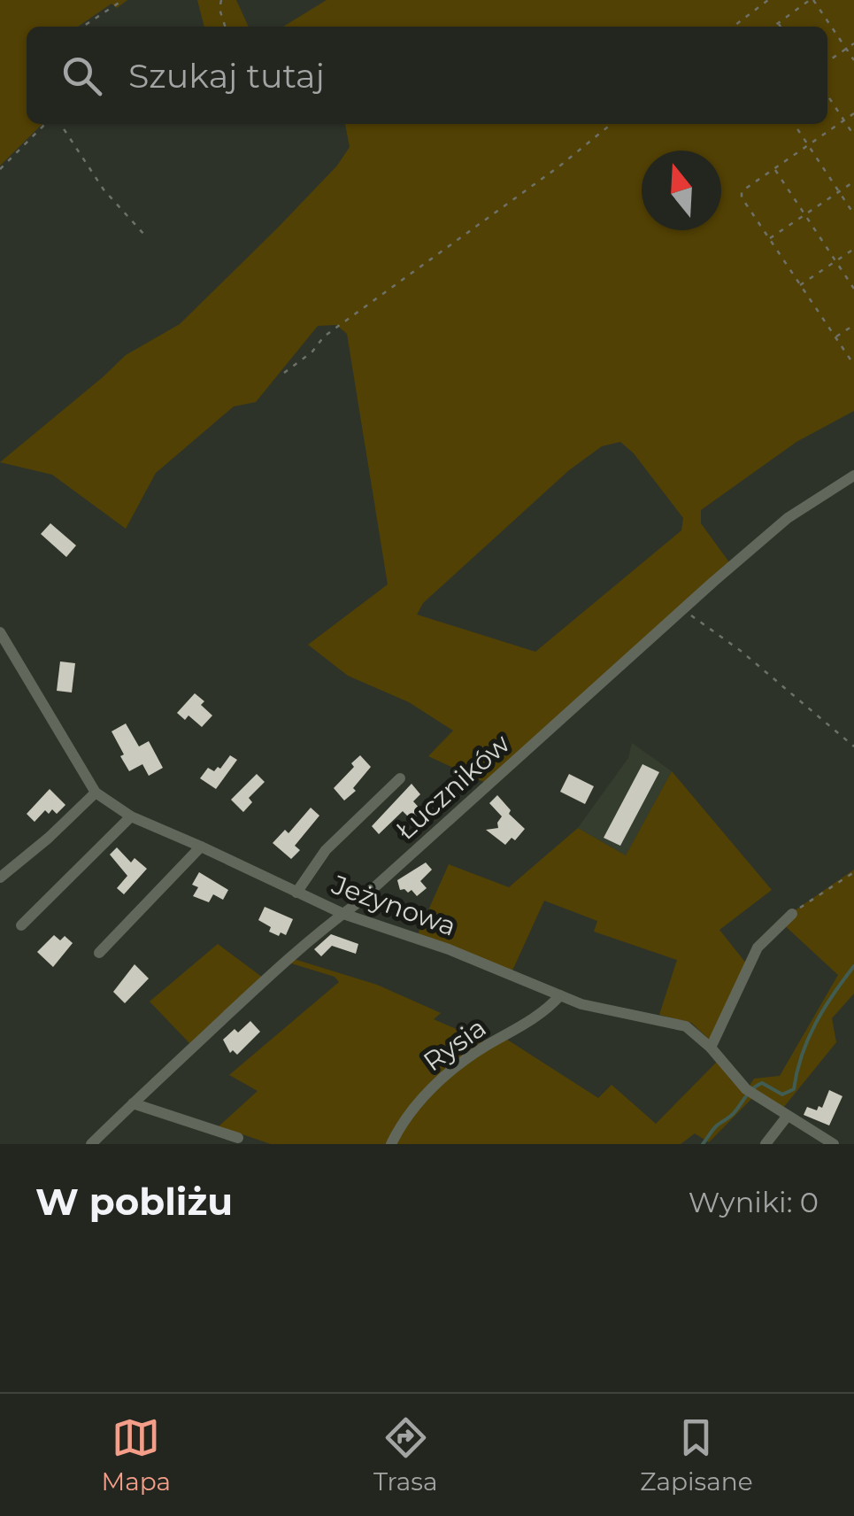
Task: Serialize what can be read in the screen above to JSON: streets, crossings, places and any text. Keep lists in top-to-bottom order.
{
  "streets": {
    "street": ["Łuczników", "Jeżynowa", "Rysia"]
  },
  "crossings": [
    ["Łuczników", "Jeżynowa"],
    ["Jeżynowa", "Rysia"]
  ],
  "north": "top",
  "page": {
    "search": "Szukaj tutaj",
    "heading": ["W pobliżu", "Wyniki: 0"],
    "nav": ["Mapa", "Trasa", "Zapisane"]
  }
}
